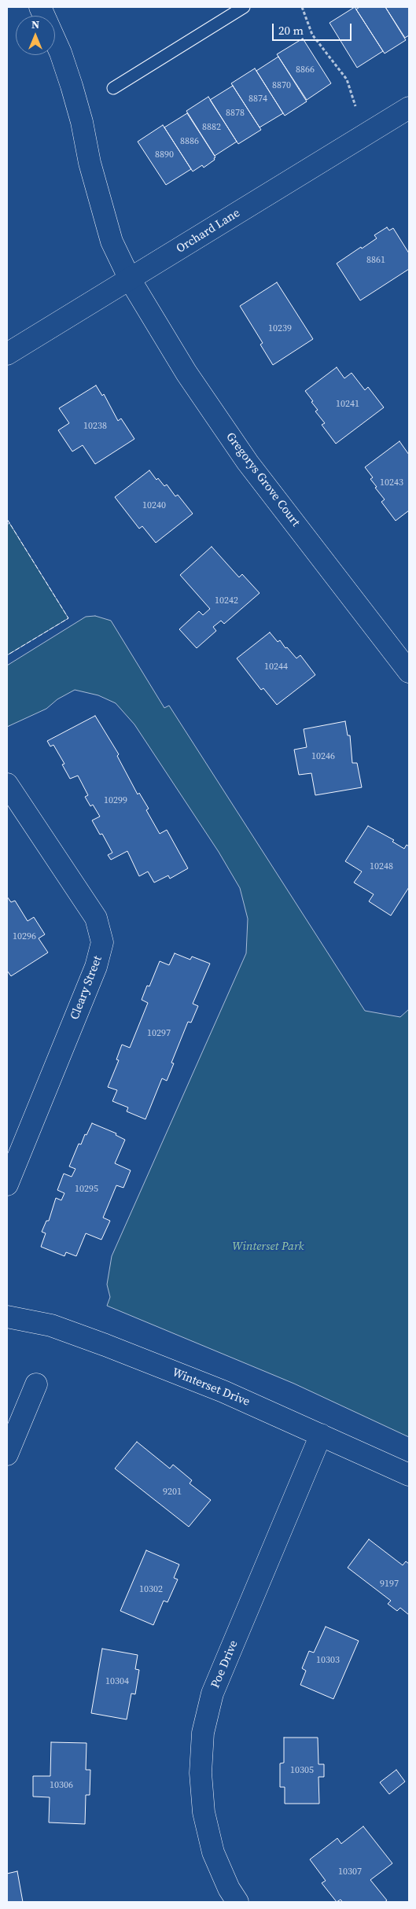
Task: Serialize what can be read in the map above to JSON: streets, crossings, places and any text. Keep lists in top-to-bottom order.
{
  "streets": {
    "street": [
      "Orchard Lane",
      "Gregorys Grove Court",
      "Cleary Street",
      "Winterset Drive",
      "Poe Drive"
    ]
  },
  "crossings": [
    ["Orchard Lane", "Gregorys Grove Court"],
    ["Winterset Drive", "Poe Drive"]
  ],
  "parks": ["Winterset Park"],
  "house_numbers": [
    "8866",
    "8870",
    "8874",
    "8878",
    "8882",
    "8886",
    "8890",
    "8861",
    "10239",
    "10241",
    "10238",
    "10243",
    "10240",
    "10242",
    "10244",
    "10246",
    "10299",
    "10248",
    "10296",
    "10297",
    "10295",
    "9201",
    "9197",
    "10302",
    "10303",
    "10304",
    "10305",
    "10306",
    "10307"
  ],
  "scale_bar": "20 m",
  "north": "top"
}
